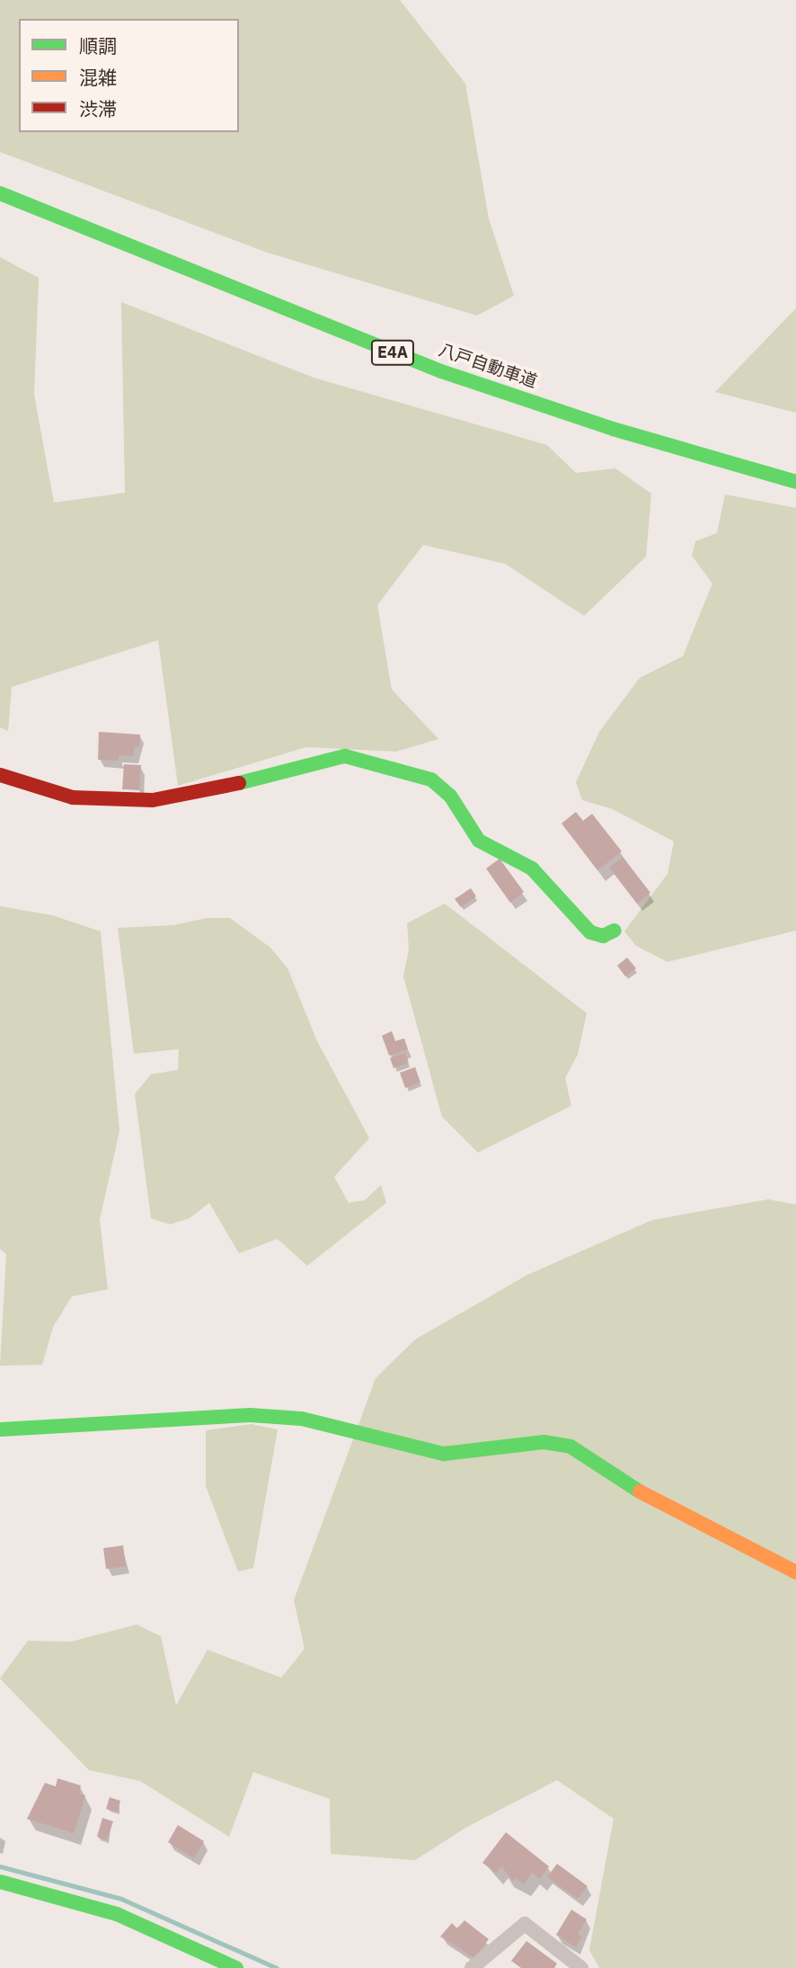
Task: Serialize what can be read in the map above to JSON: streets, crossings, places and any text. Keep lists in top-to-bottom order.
{
  "streets": {
    "main road": ["E4A", "八戸自動車道"]
  },
  "legend": ["順調", "混雑", "渋滞"]
}
